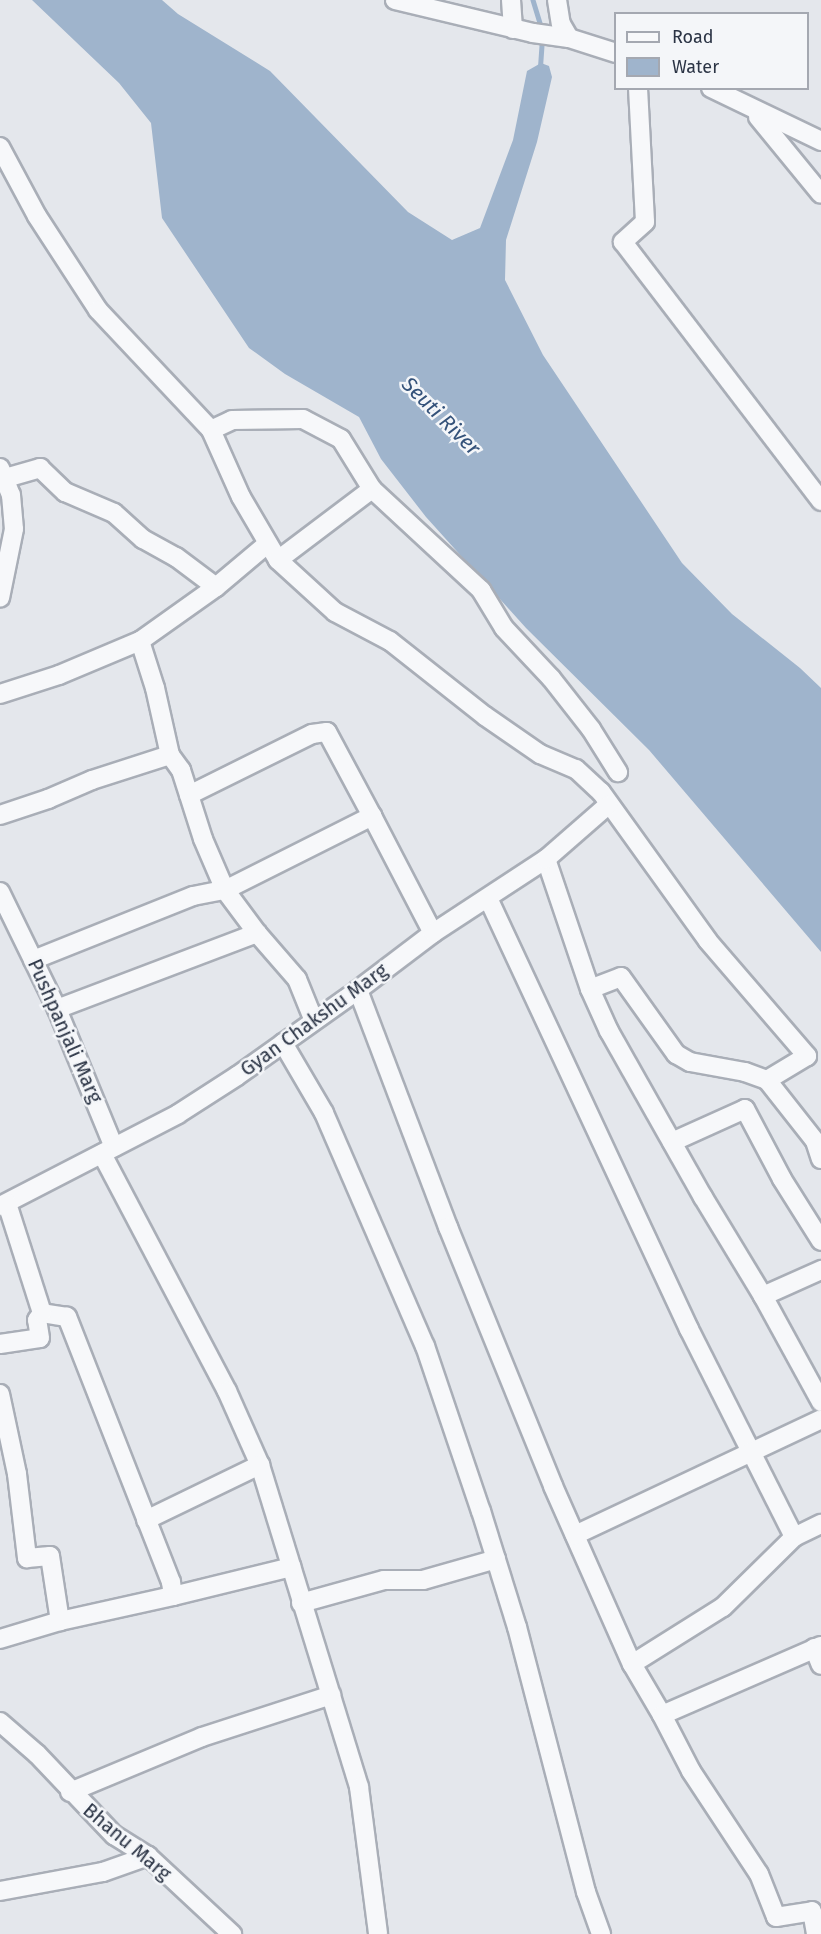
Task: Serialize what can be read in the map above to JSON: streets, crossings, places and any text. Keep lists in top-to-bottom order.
{
  "streets": {
    "street": ["Gyan Chakshu Marg", "Pushpanjali Marg", "Bhanu Marg"]
  },
  "crossings": [
    ["Gyan Chakshu Marg", "Pushpanjali Marg"]
  ],
  "water": ["Seuti River"],
  "legend": ["Road", "Water"]
}
